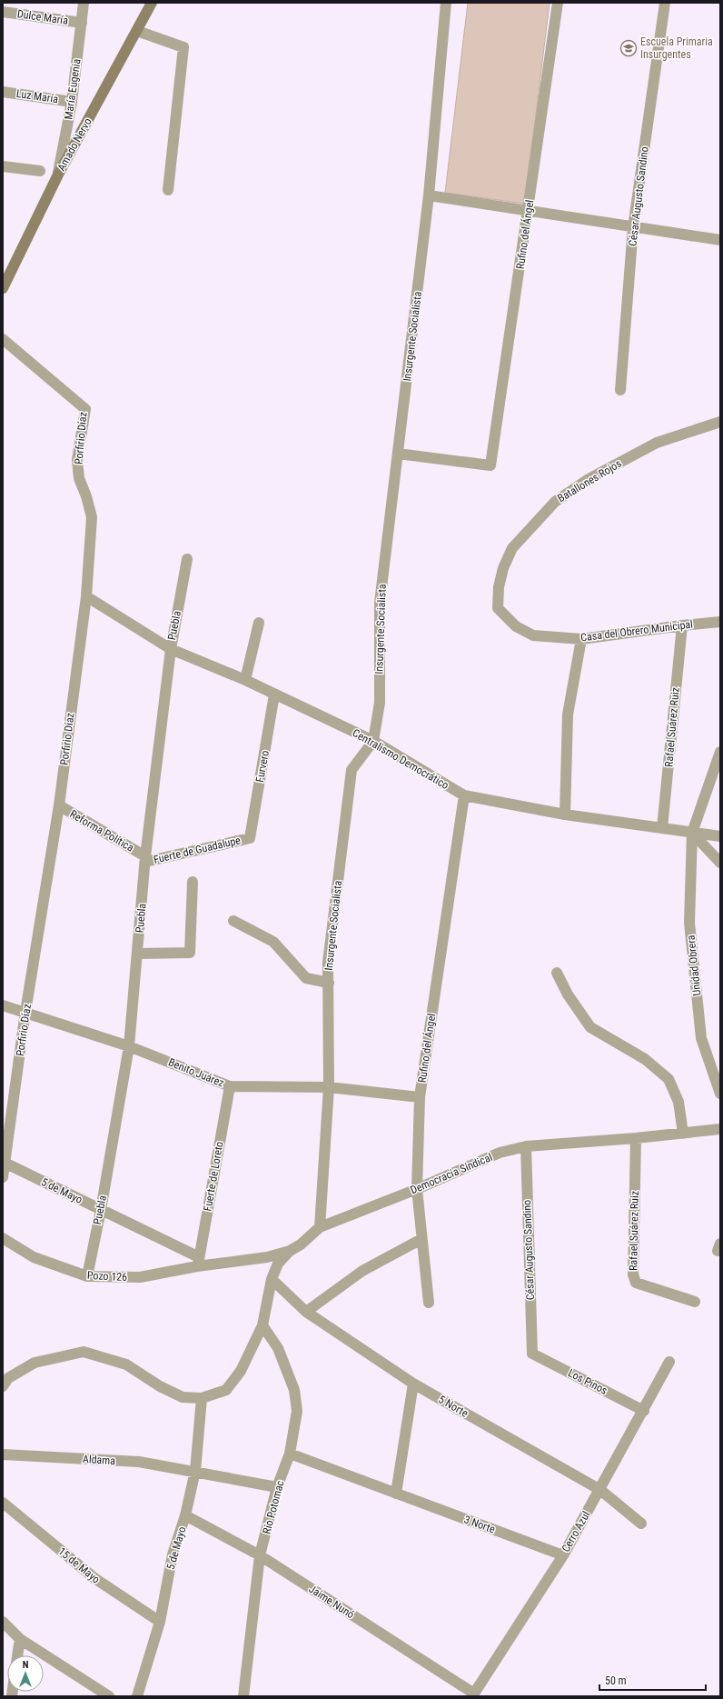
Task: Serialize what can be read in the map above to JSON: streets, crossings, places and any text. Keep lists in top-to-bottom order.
{
  "streets": {
    "main road": ["Amado Nervo"],
    "street": [
      "Dulce María",
      "María Eugenia",
      "Luz María",
      "César Augusto Sandino",
      "Rufino del Ángel",
      "Insurgente Socialista",
      "Porfirio Díaz",
      "Batallones Rojos",
      "Puebla",
      "Casa del Obrero Municipal",
      "Rafael Suárez Ruiz",
      "Centralismo Democrático",
      "Furvero",
      "Reforma Política",
      "Fuerte de Guadalupe",
      "Unidad Obrera",
      "Benito Juárez",
      "Democracia Sindical",
      "Fuerte de Loreto",
      "5 de Mayo",
      "Pozo 126",
      "Los Pinos",
      "5 Norte",
      "Aldama",
      "Río Potomac",
      "3 Norte",
      "Cerro Azul",
      "15 de Mayo",
      "Jaime Nunó"
    ]
  },
  "crossings": [
    ["Dulce María", "María Eugenia"],
    ["María Eugenia", "Luz María"],
    ["María Eugenia", "Amado Nervo"],
    ["César Augusto Sandino", "Democracia Sindical"],
    ["César Augusto Sandino", "Los Pinos"],
    ["Rufino del Ángel", "Insurgente Socialista"],
    ["Rufino del Ángel", "Centralismo Democrático"],
    ["Rufino del Ángel", "Benito Juárez"],
    ["Rufino del Ángel", "Democracia Sindical"],
    ["Insurgente Socialista", "Centralismo Democrático"],
    ["Insurgente Socialista", "Benito Juárez"],
    ["Insurgente Socialista", "Democracia Sindical"],
    ["Porfirio Díaz", "Centralismo Democrático"],
    ["Porfirio Díaz", "Reforma Política"],
    ["Porfirio Díaz", "Benito Juárez"],
    ["Porfirio Díaz", "5 de Mayo"],
    ["Batallones Rojos", "Casa del Obrero Municipal"],
    ["Puebla", "Centralismo Democrático"],
    ["Puebla", "Reforma Política"],
    ["Puebla", "Fuerte de Guadalupe"],
    ["Puebla", "Benito Juárez"],
    ["Puebla", "5 de Mayo"],
    ["Puebla", "Pozo 126"],
    ["Casa del Obrero Municipal", "Rafael Suárez Ruiz"],
    ["Rafael Suárez Ruiz", "Centralismo Democrático"],
    ["Rafael Suárez Ruiz", "Democracia Sindical"],
    ["Centralismo Democrático", "Furvero"],
    ["Centralismo Democrático", "Unidad Obrera"],
    ["Furvero", "Fuerte de Guadalupe"],
    ["Reforma Política", "Fuerte de Guadalupe"],
    ["Benito Juárez", "Fuerte de Loreto"],
    ["Democracia Sindical", "Fuerte de Loreto"],
    ["Democracia Sindical", "5 de Mayo"],
    ["Democracia Sindical", "Pozo 126"],
    ["Fuerte de Loreto", "5 de Mayo"],
    ["Fuerte de Loreto", "Pozo 126"],
    ["5 de Mayo", "Pozo 126"],
    ["5 de Mayo", "Aldama"],
    ["5 de Mayo", "15 de Mayo"],
    ["5 de Mayo", "Jaime Nunó"],
    ["Los Pinos", "Cerro Azul"],
    ["5 Norte", "Cerro Azul"],
    ["Aldama", "Río Potomac"],
    ["Río Potomac", "3 Norte"],
    ["Río Potomac", "Jaime Nunó"],
    ["3 Norte", "Cerro Azul"],
    ["Cerro Azul", "Jaime Nunó"]
  ],
  "places": {
    "school or university": ["Escuela Primaria Insurgentes"]
  },
  "scale_bar": "50 m",
  "north": "top"
}
